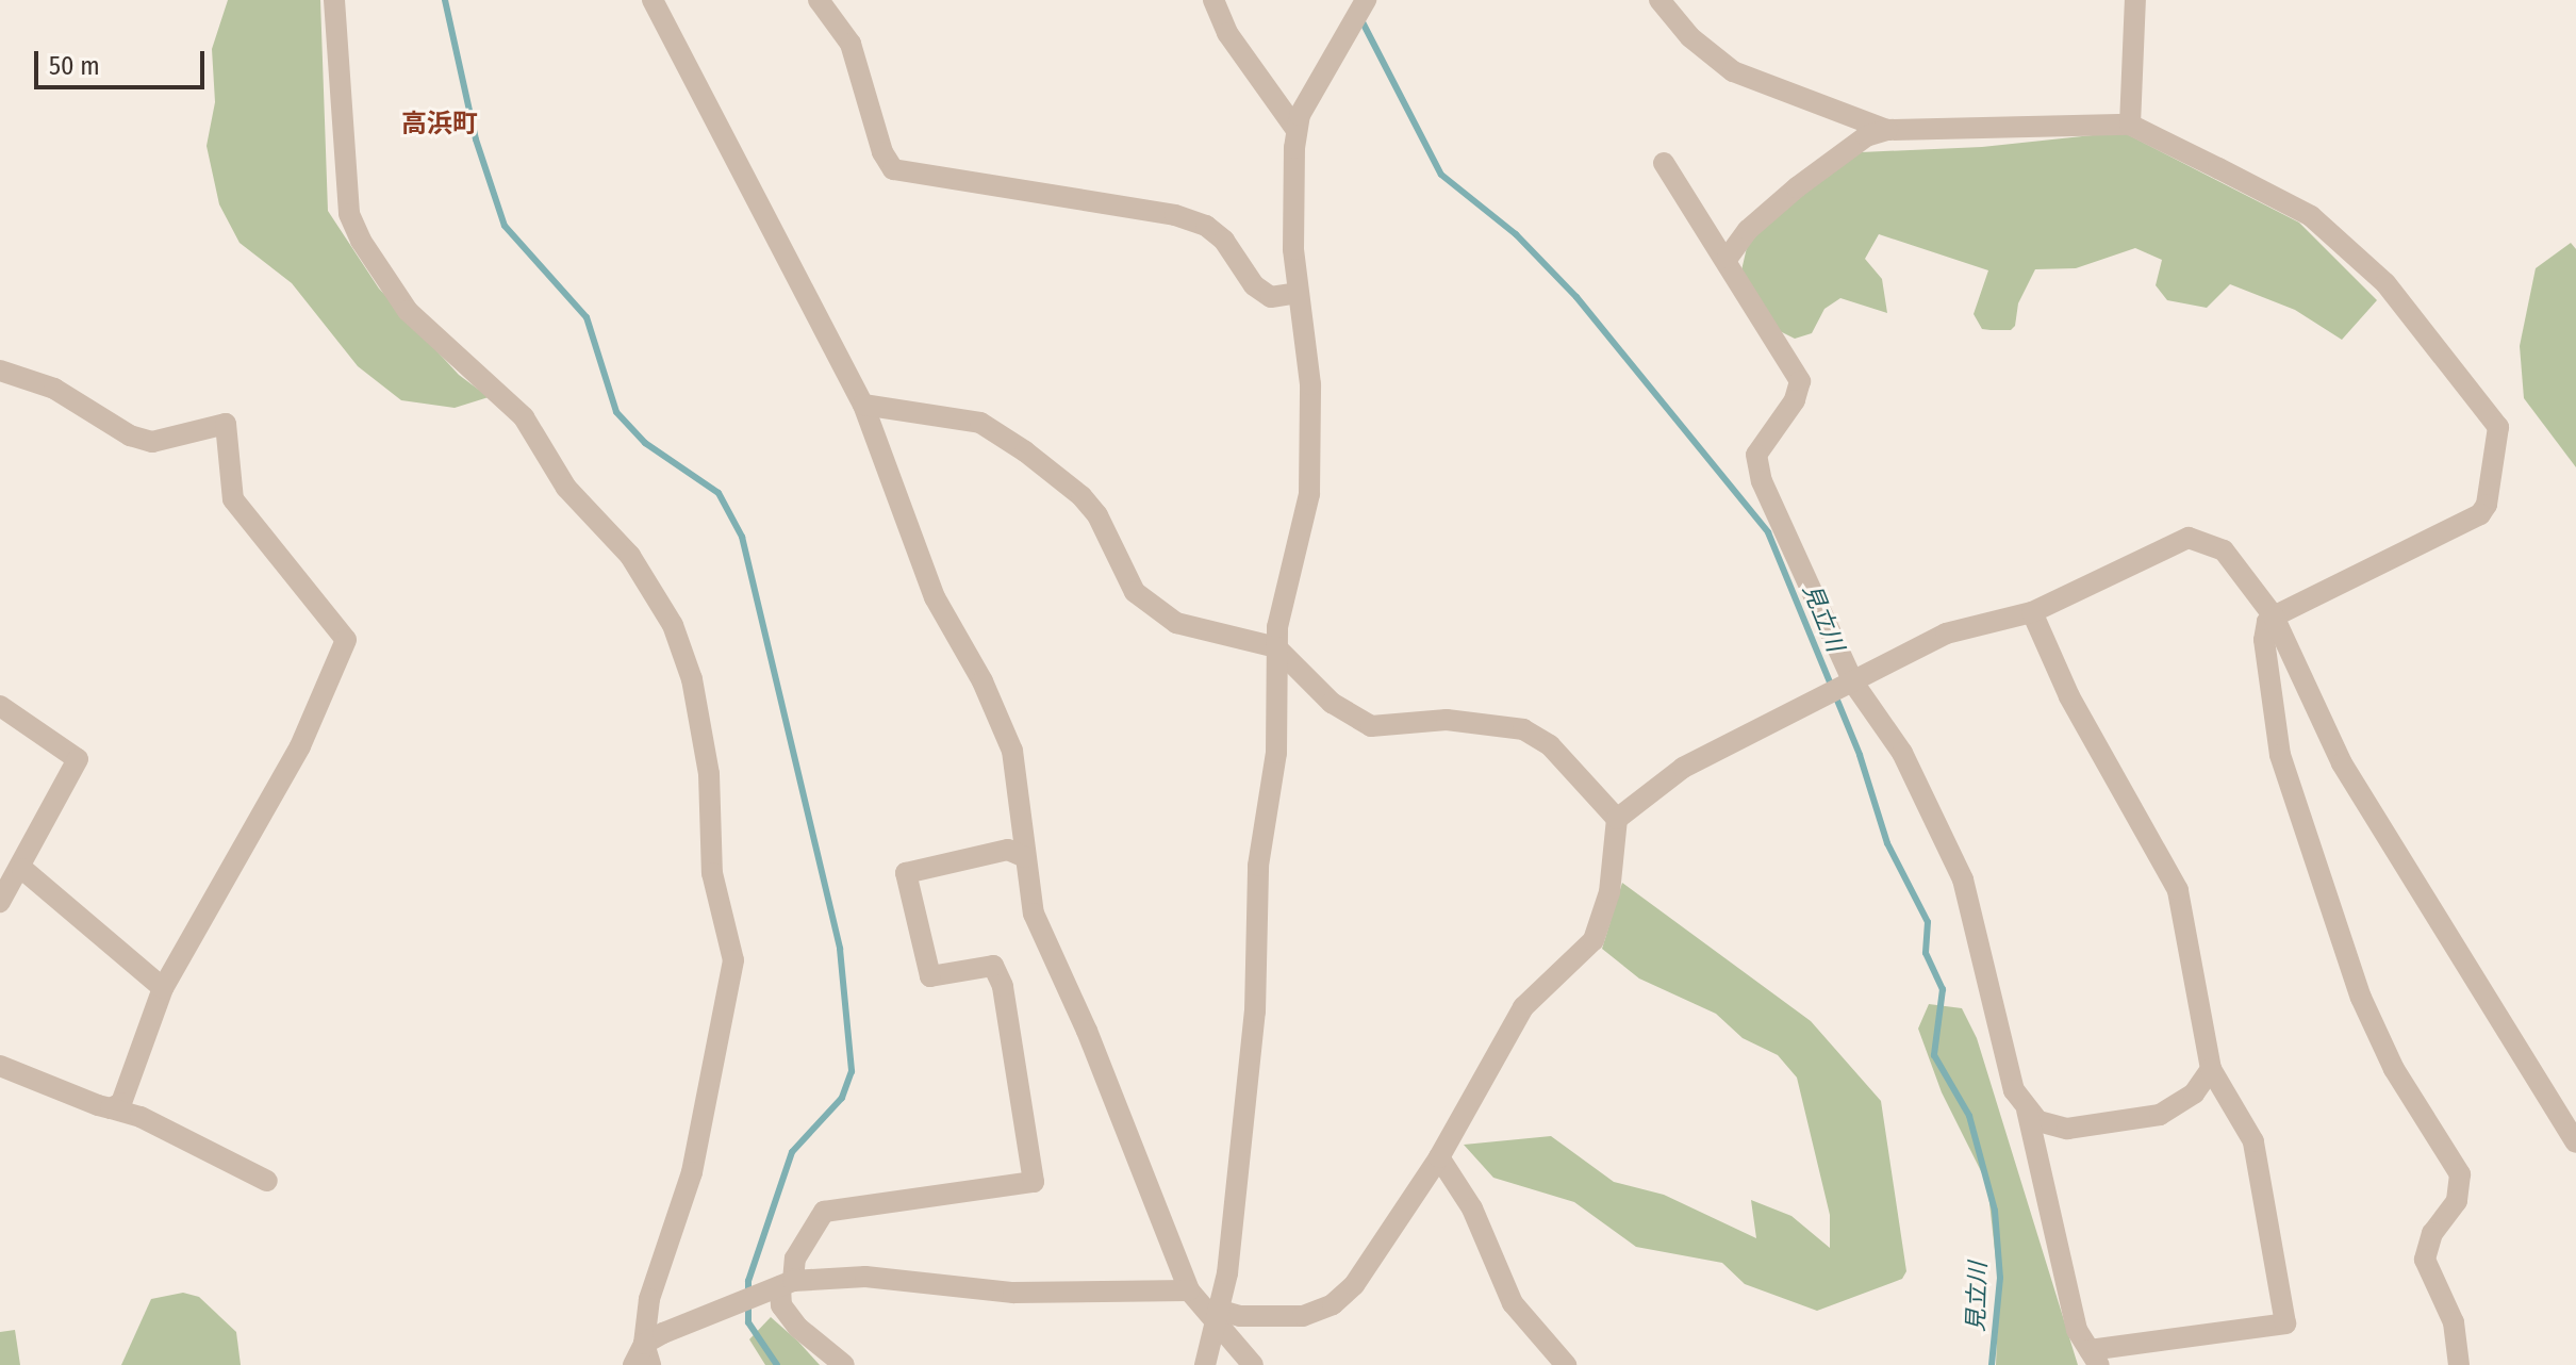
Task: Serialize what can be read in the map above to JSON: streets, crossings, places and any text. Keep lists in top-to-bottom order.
{
  "districts": ["高浜町"],
  "water": ["見立川"],
  "scale_bar": "50 m"
}
